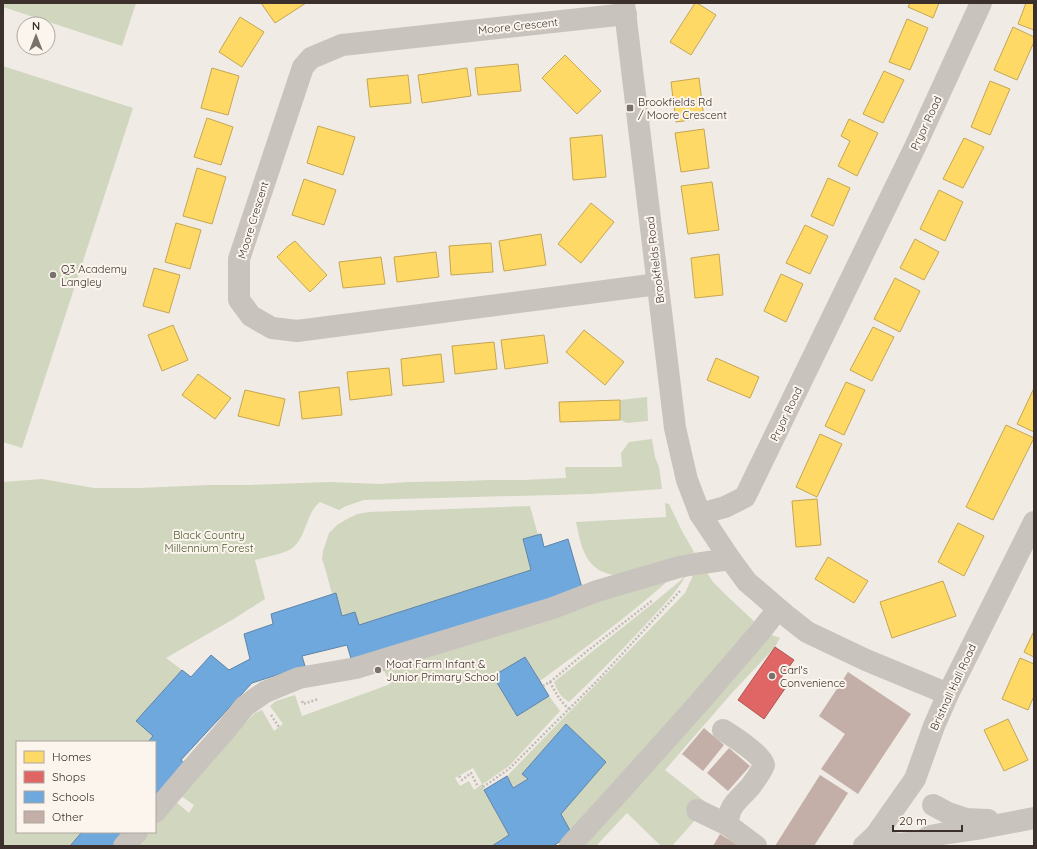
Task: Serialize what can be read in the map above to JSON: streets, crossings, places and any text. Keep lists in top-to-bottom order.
{
  "streets": {
    "street": [
      "Moore Crescent",
      "Pryor Road",
      "Brookfields Road",
      "Bristnall Hall Road"
    ]
  },
  "crossings": [
    ["Moore Crescent", "Brookfields Road"],
    ["Pryor Road", "Brookfields Road"]
  ],
  "parks": ["Black Country Millennium Forest"],
  "places": {
    "transit": ["Brookfields Rd / Moore Crescent"],
    "other": ["Q3 Academy Langley", "Moat Farm Infant & Junior Primary School", "Carl's Convenience"]
  },
  "legend": [
    "Homes",
    "Shops",
    "Schools",
    "Other"
  ],
  "scale_bar": "20 m",
  "north": "top"
}
